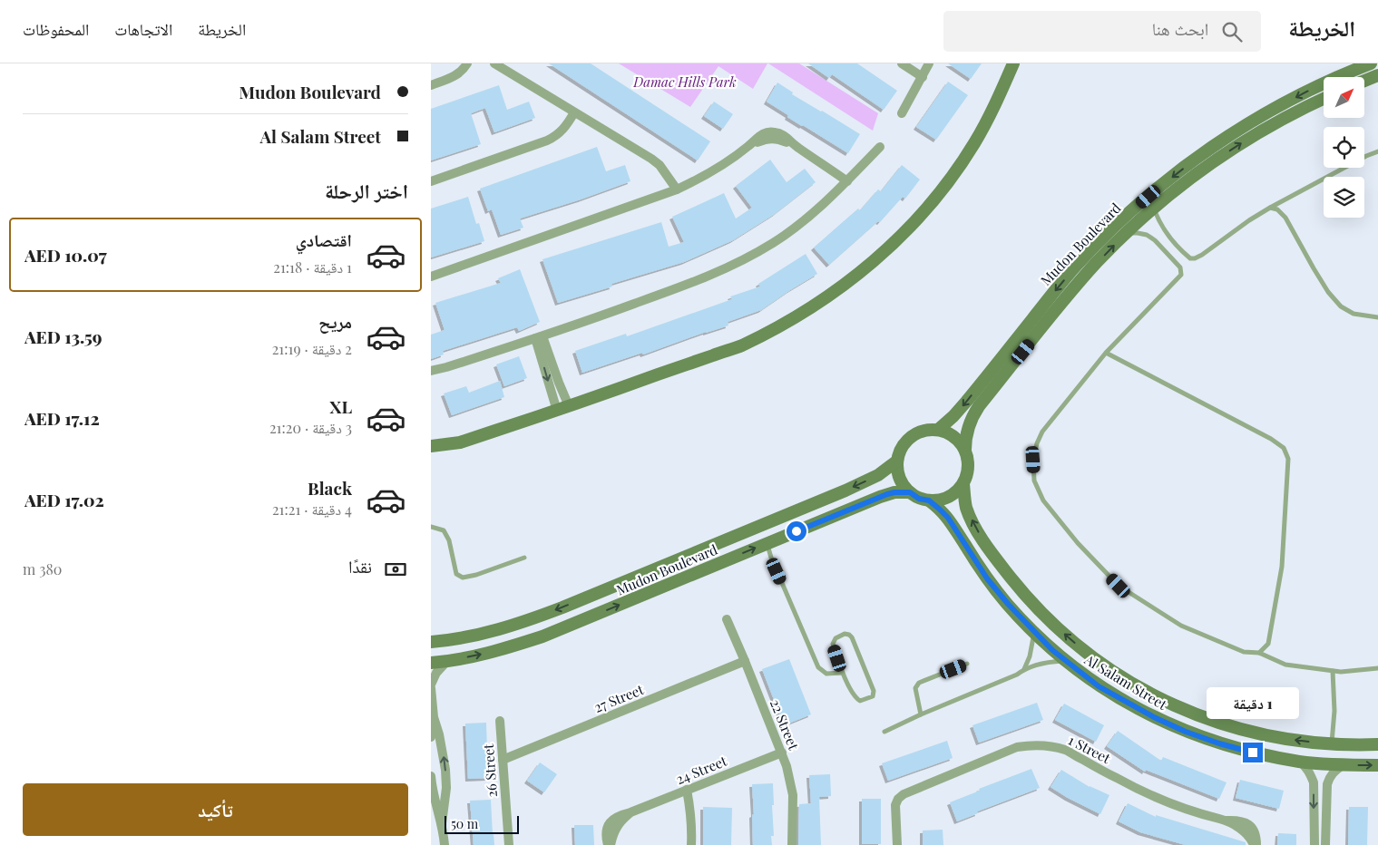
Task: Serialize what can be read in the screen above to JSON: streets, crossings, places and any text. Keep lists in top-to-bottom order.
{
  "streets": {
    "street": [
      "Mudon Boulevard",
      "Al Salam Street",
      "27 Street",
      "22 Street",
      "1 Street",
      "24 Street",
      "26 Street"
    ]
  },
  "crossings": [
    ["Mudon Boulevard", "Al Salam Street"],
    ["27 Street", "22 Street"],
    ["27 Street", "26 Street"],
    ["22 Street", "24 Street"]
  ],
  "parks": ["Damac Hills Park"],
  "scale_bar": "50 m",
  "north": "top right",
  "page": {
    "header": "الخريطة",
    "search": "ابحث هنا",
    "nav": ["الخريطة", "الاتجاهات", "المحفوظات"],
    "banner": ["Mudon Boulevard", "Al Salam Street"],
    "heading": "اختر الرحلة",
    "list": [
      {
        "name": "اقتصادي",
        "note": "1 دقيقة · 21:18",
        "value": "AED 10.07"
      },
      {
        "name": "مريح",
        "note": "2 دقيقة · 21:19",
        "value": "AED 13.59"
      },
      {
        "name": "XL",
        "note": "3 دقيقة · 21:20",
        "value": "AED 17.12"
      },
      {
        "name": "Black",
        "note": "4 دقيقة · 21:21",
        "value": "AED 17.02"
      }
    ],
    "pay": ["نقدًا", "380 m"],
    "bubble": "1 دقيقة",
    "buttons": "تأكيد",
    "scale": "50 m"
  }
}
